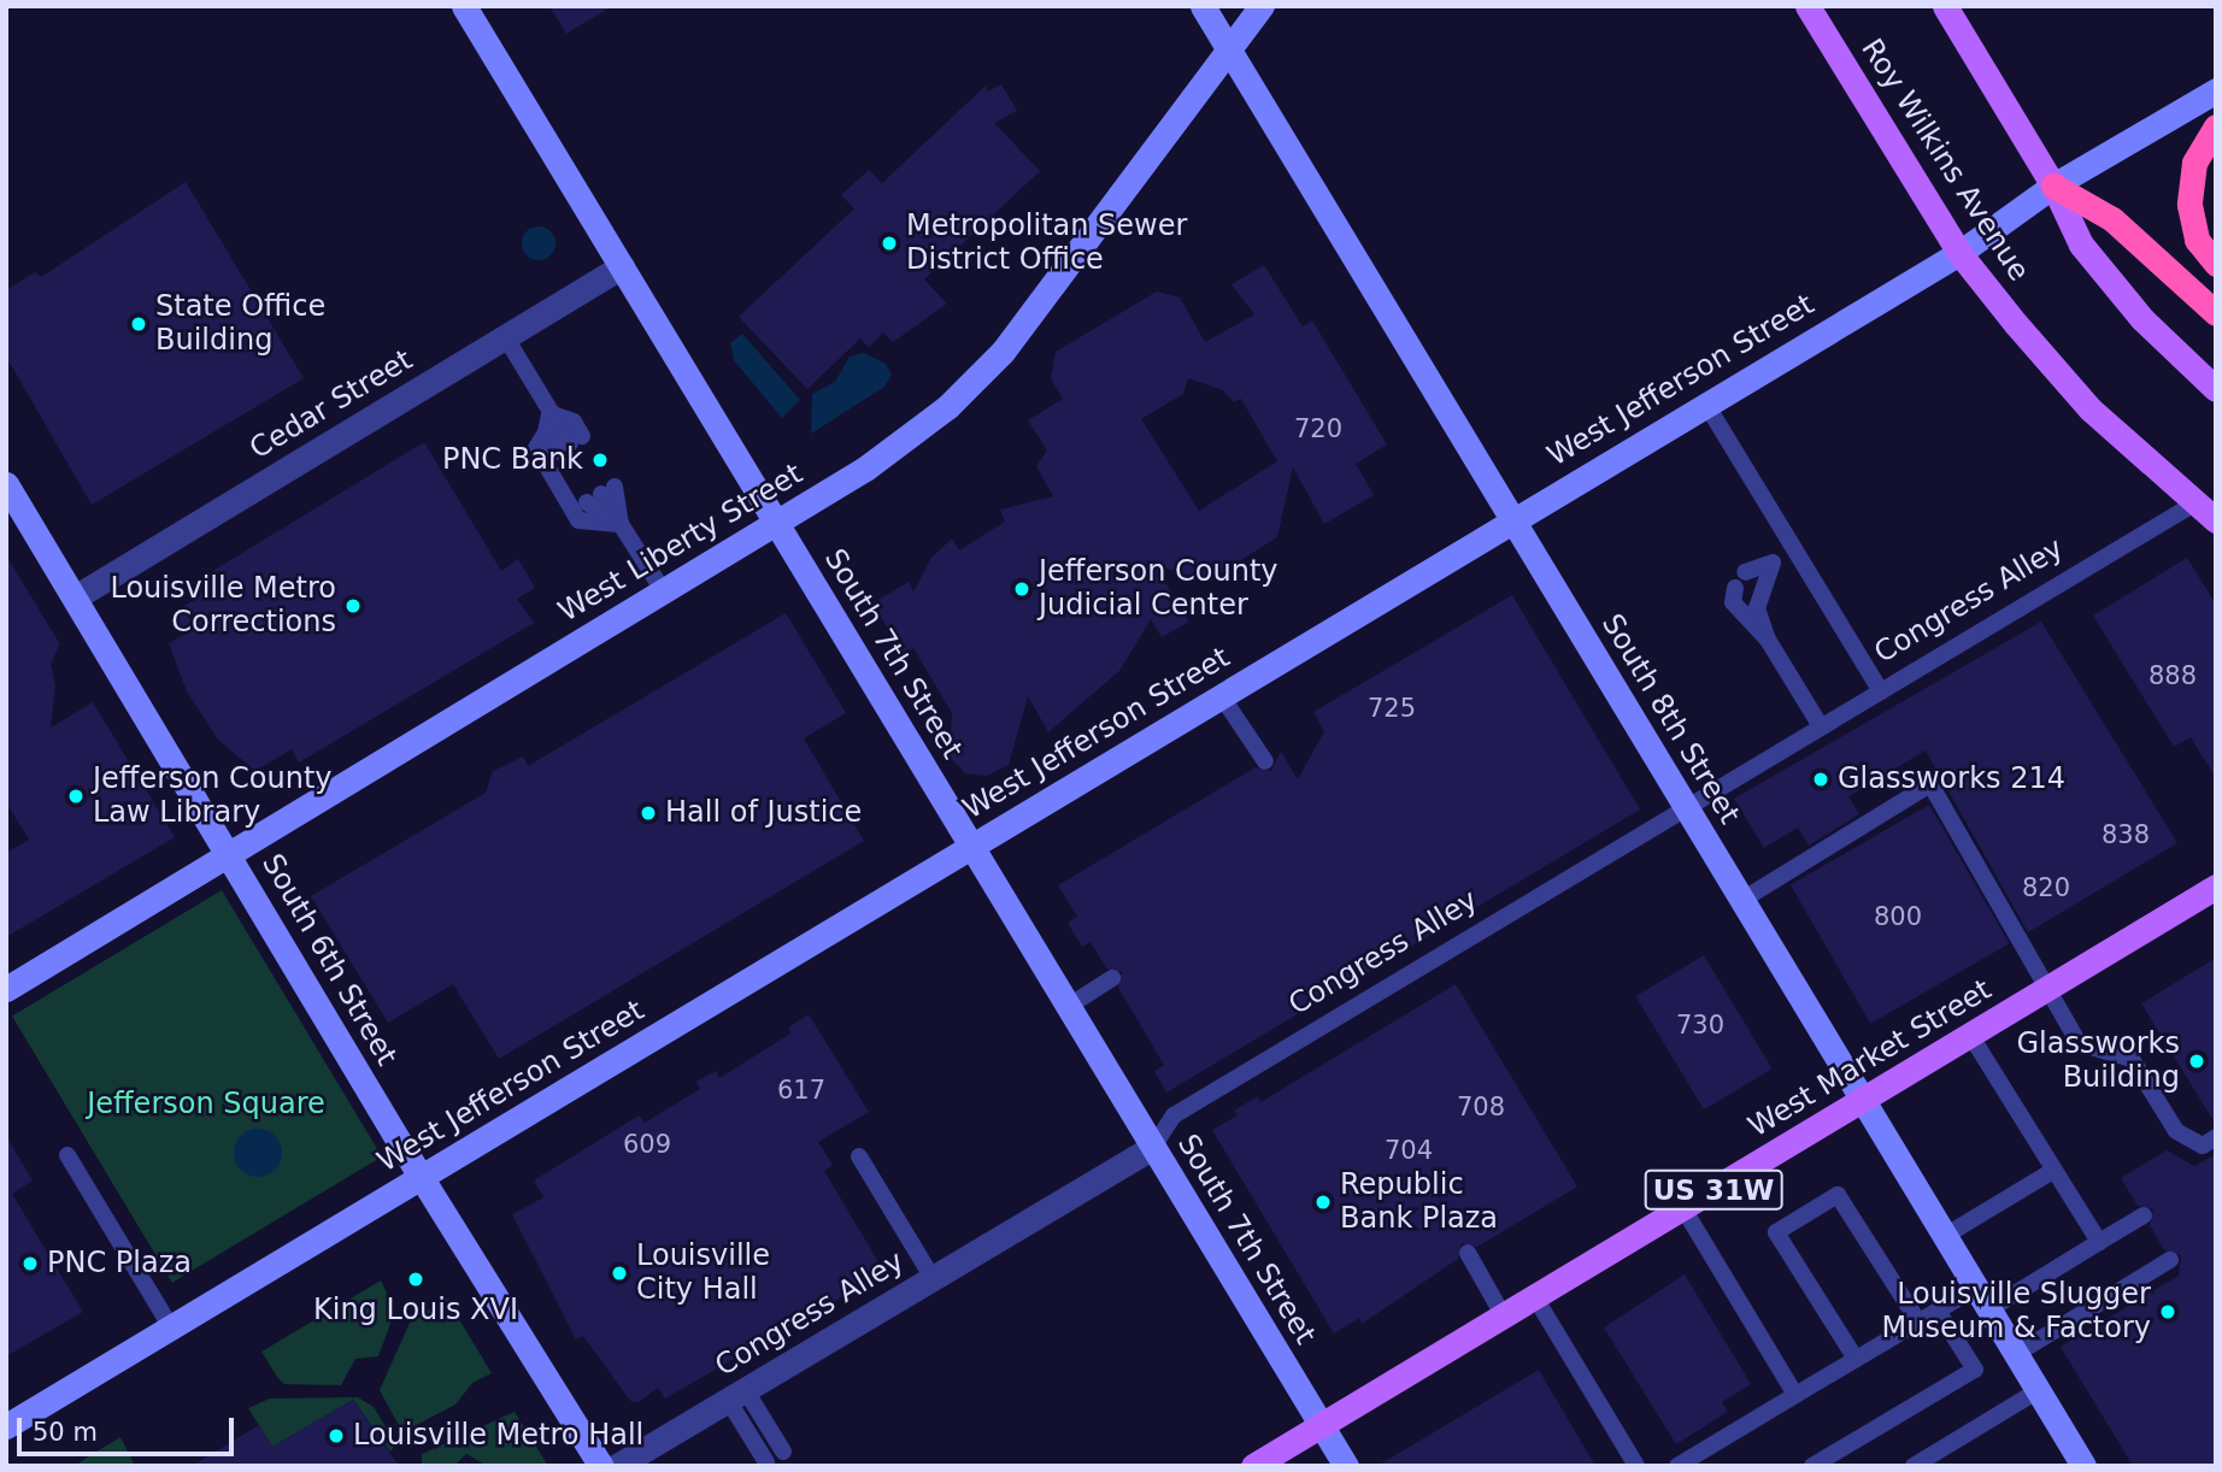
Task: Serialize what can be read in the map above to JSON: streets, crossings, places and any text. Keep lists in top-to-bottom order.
{
  "streets": {
    "main road": ["Roy Wilkins Avenue", "West Market Street", "US 31W"],
    "street": [
      "West Jefferson Street",
      "Cedar Street",
      "West Liberty Street",
      "Congress Alley",
      "South 7th Street",
      "South 8th Street",
      "South 6th Street"
    ]
  },
  "crossings": [
    ["Roy Wilkins Avenue", "West Jefferson Street"],
    ["Roy Wilkins Avenue", "Congress Alley"],
    ["West Jefferson Street", "South 7th Street"],
    ["West Jefferson Street", "South 8th Street"],
    ["West Jefferson Street", "South 6th Street"],
    ["Cedar Street", "South 7th Street"],
    ["Cedar Street", "South 6th Street"],
    ["West Liberty Street", "South 7th Street"],
    ["West Liberty Street", "South 8th Street"],
    ["West Liberty Street", "South 6th Street"],
    ["Congress Alley", "South 7th Street"],
    ["Congress Alley", "South 8th Street"],
    ["Congress Alley", "South 6th Street"],
    ["South 7th Street", "West Market Street"],
    ["South 8th Street", "West Market Street"]
  ],
  "parks": ["Jefferson Square"],
  "places": [
    "Metropolitan Sewer District Office",
    "State Office Building",
    "PNC Bank",
    "Jefferson County Judicial Center",
    "Louisville Metro Corrections",
    "Glassworks 214",
    "Jefferson County Law Library",
    "Hall of Justice",
    "Glassworks Building",
    "Republic Bank Plaza",
    "PNC Plaza",
    "Louisville City Hall",
    "King Louis XVI",
    "Louisville Slugger Museum & Factory",
    "Louisville Metro Hall"
  ],
  "house_numbers": [
    "720",
    "888",
    "725",
    "838",
    "820",
    "800",
    "730",
    "617",
    "708",
    "609",
    "704"
  ],
  "scale_bar": "50 m"
}
